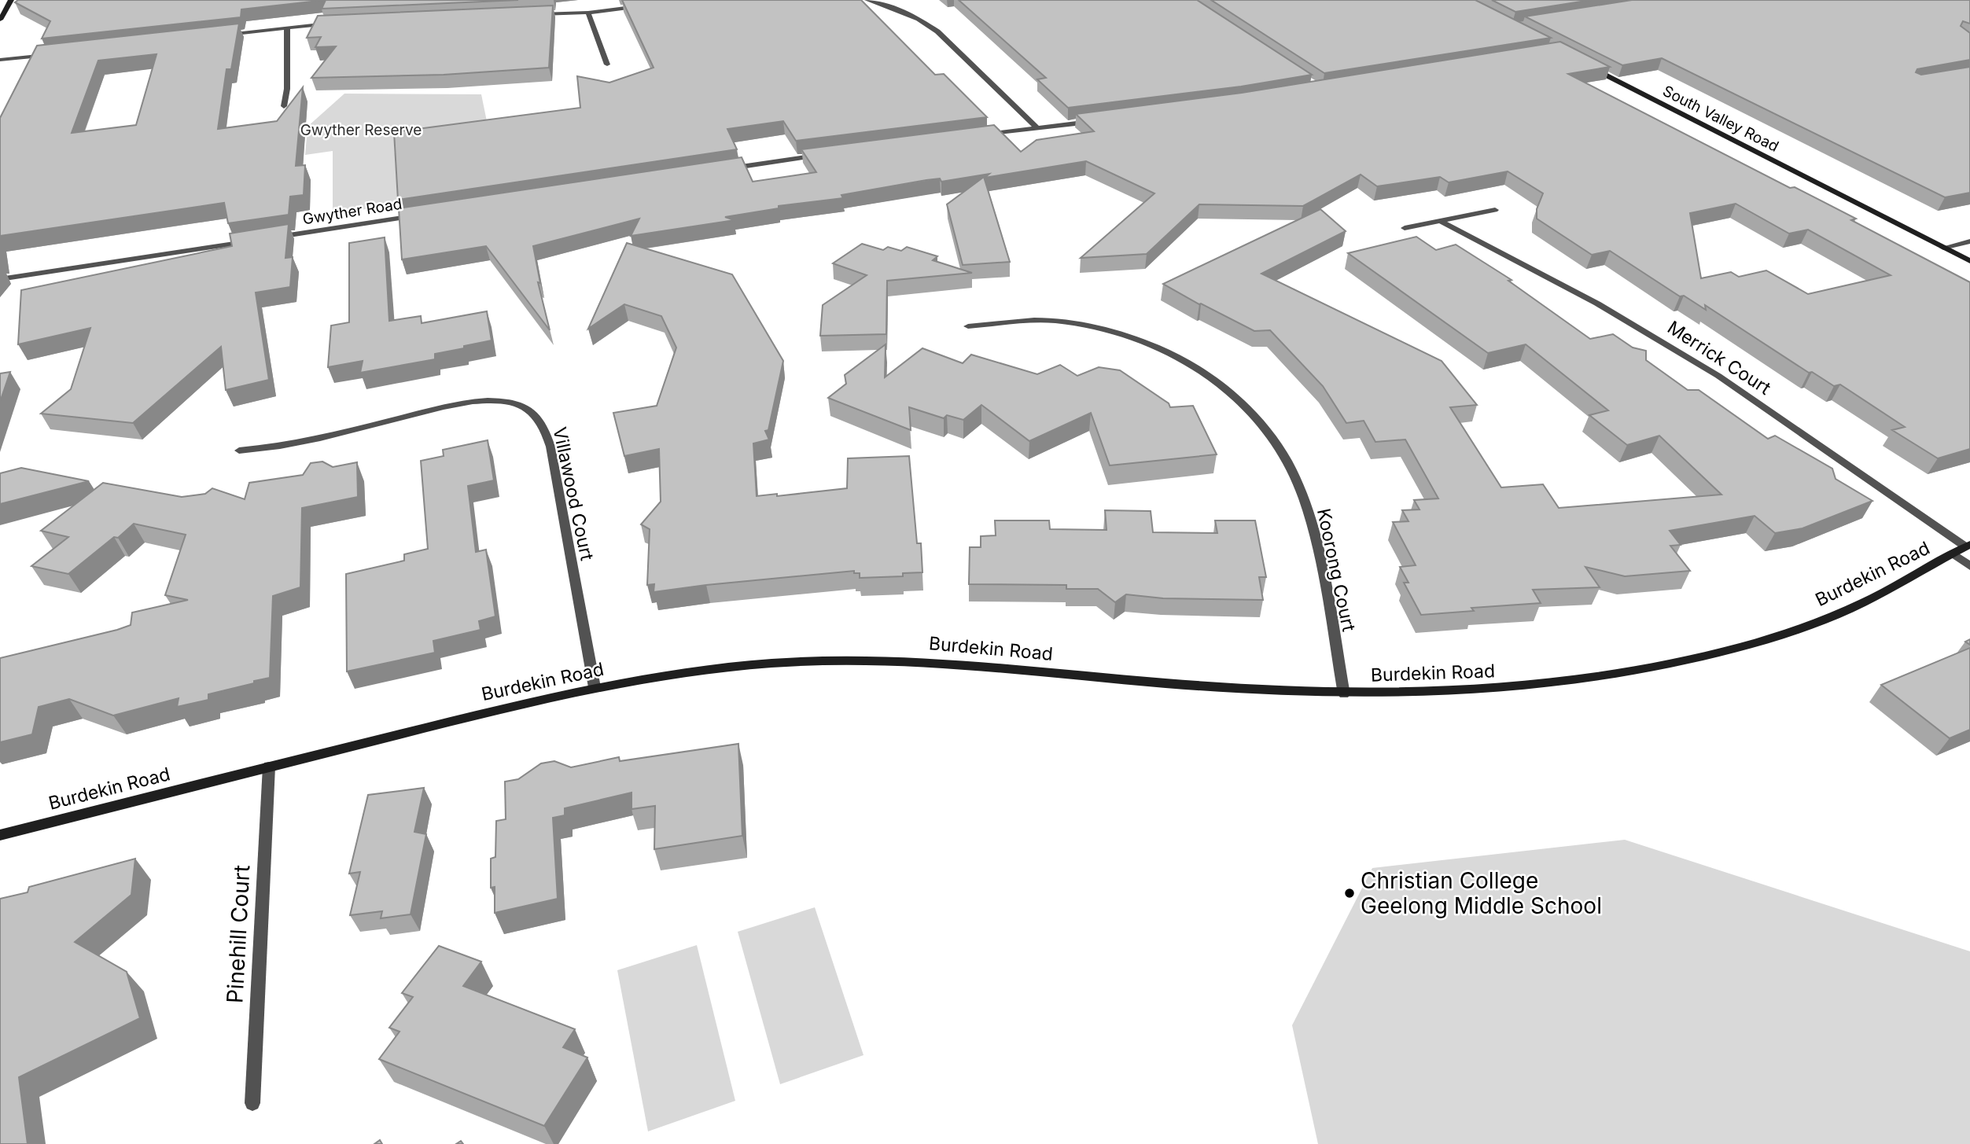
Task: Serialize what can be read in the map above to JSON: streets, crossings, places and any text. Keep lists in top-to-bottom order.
{
  "streets": {
    "street": [
      "South Valley Road",
      "Gwyther Road",
      "Merrick Court",
      "Villawood Court",
      "Koorong Court",
      "Burdekin Road",
      "Pinehill Court"
    ]
  },
  "crossings": [
    ["Merrick Court", "Burdekin Road"],
    ["Villawood Court", "Burdekin Road"],
    ["Koorong Court", "Burdekin Road"],
    ["Burdekin Road", "Pinehill Court"]
  ],
  "parks": ["Gwyther Reserve"],
  "places": ["Christian College Geelong Middle School"]
}
